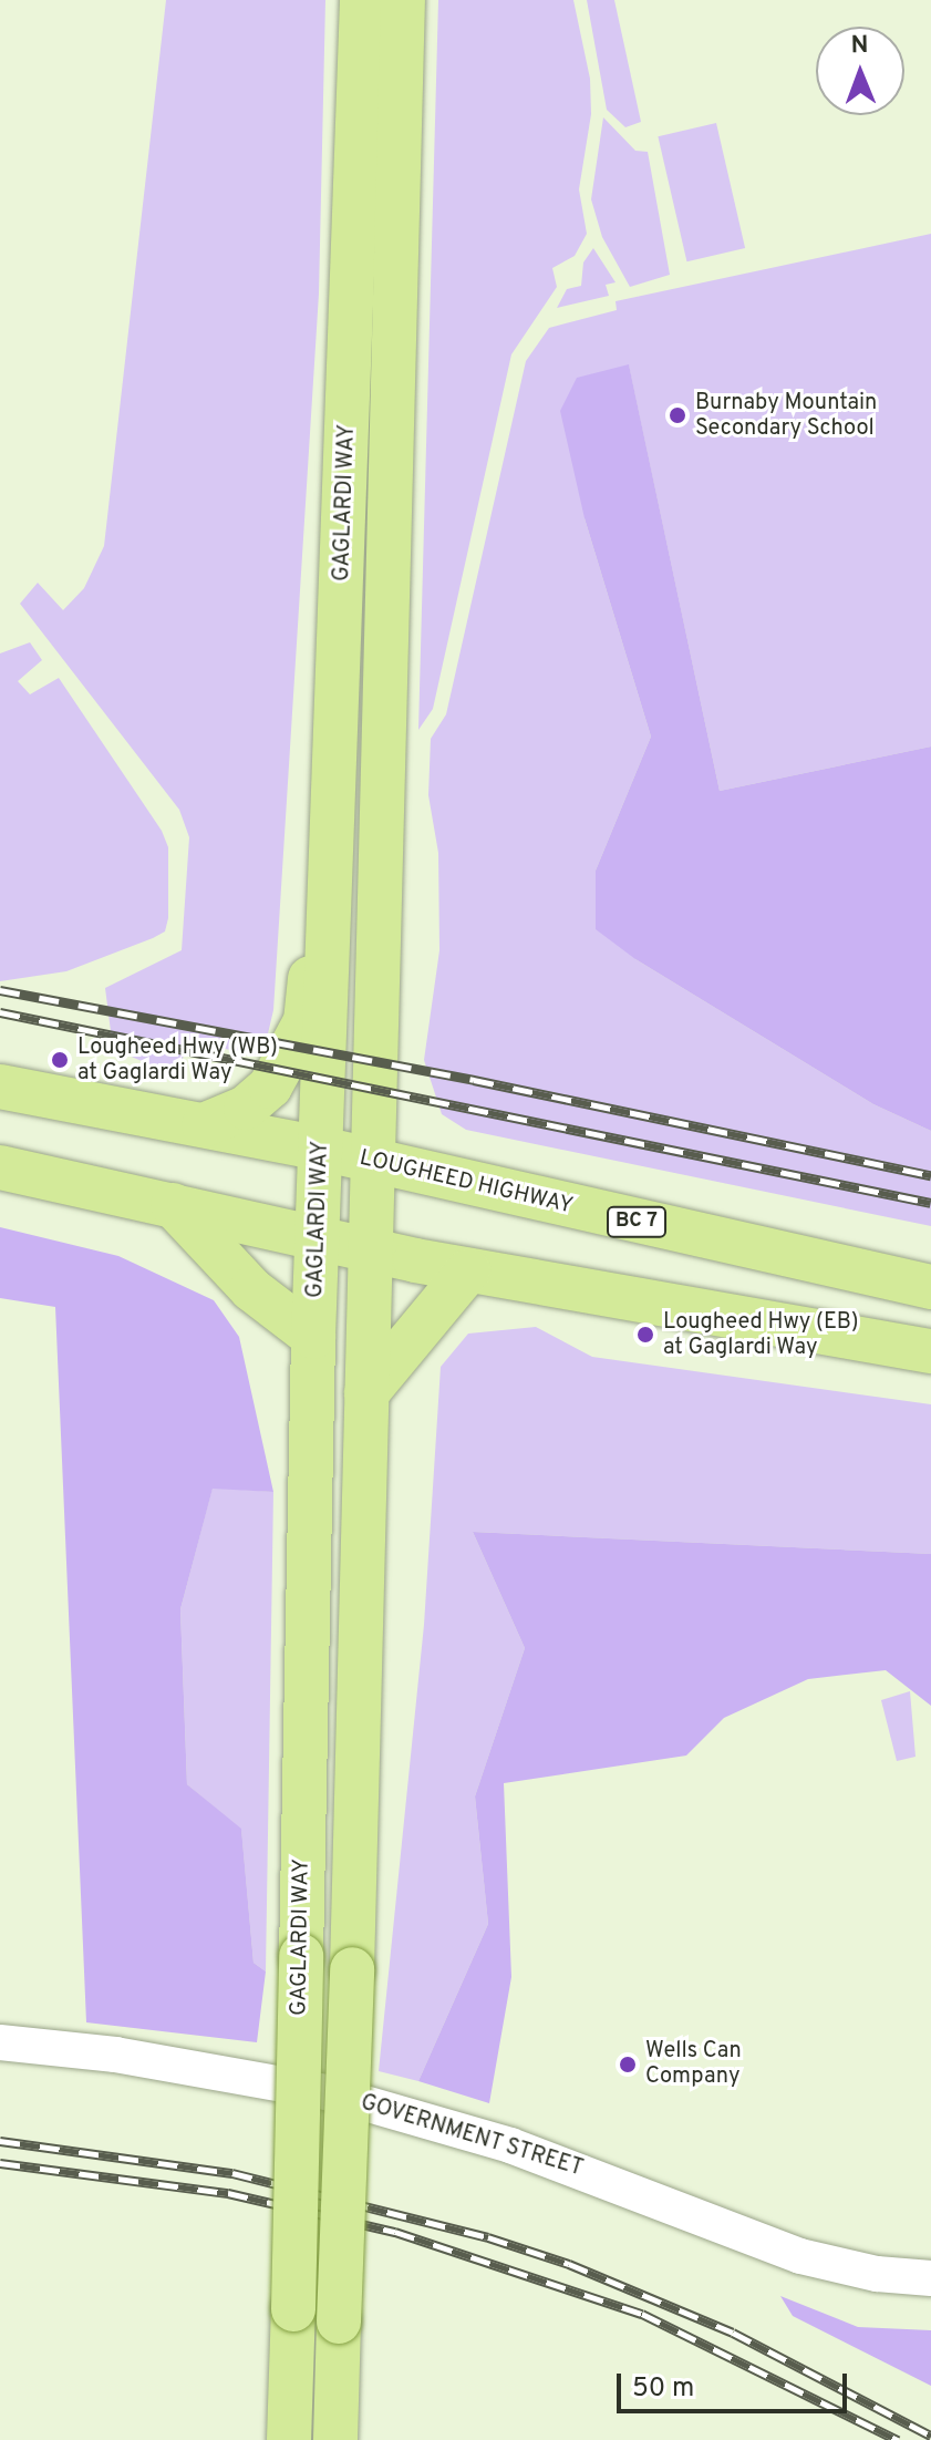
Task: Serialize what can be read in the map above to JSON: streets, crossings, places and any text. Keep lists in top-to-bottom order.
{
  "streets": {
    "main road": ["GAGLARDI WAY", "LOUGHEED HIGHWAY", "BC 7"],
    "street": ["GOVERNMENT STREET"]
  },
  "crossings": [
    ["GAGLARDI WAY", "LOUGHEED HIGHWAY"]
  ],
  "places": [
    "Burnaby Mountain Secondary School",
    "Lougheed Hwy (WB) at Gaglardi Way",
    "Lougheed Hwy (EB) at Gaglardi Way",
    "Wells Can Company"
  ],
  "scale_bar": "50 m",
  "north": "top"
}
